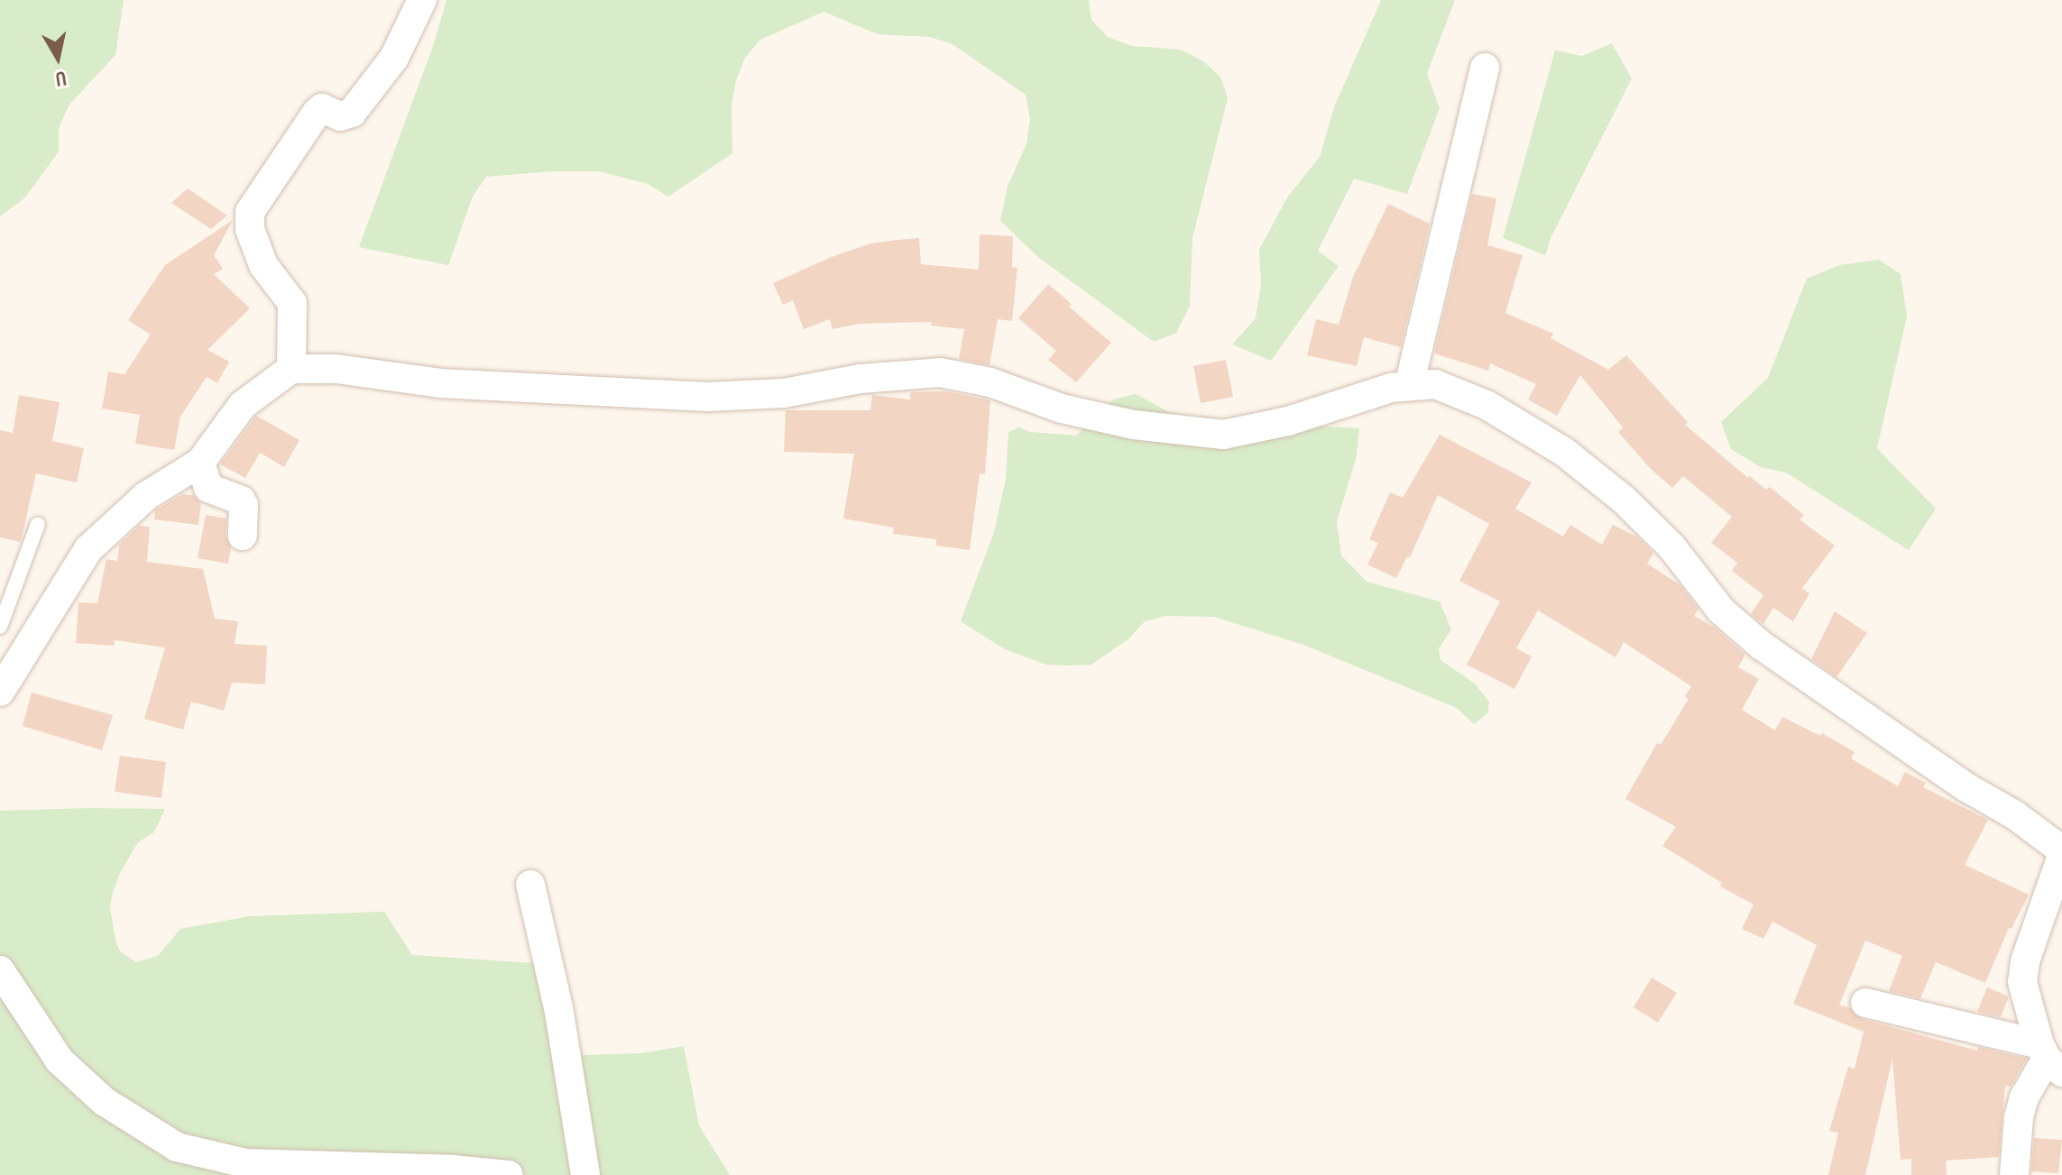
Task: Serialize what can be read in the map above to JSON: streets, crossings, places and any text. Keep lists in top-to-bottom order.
{
  "north": "bottom"
}
